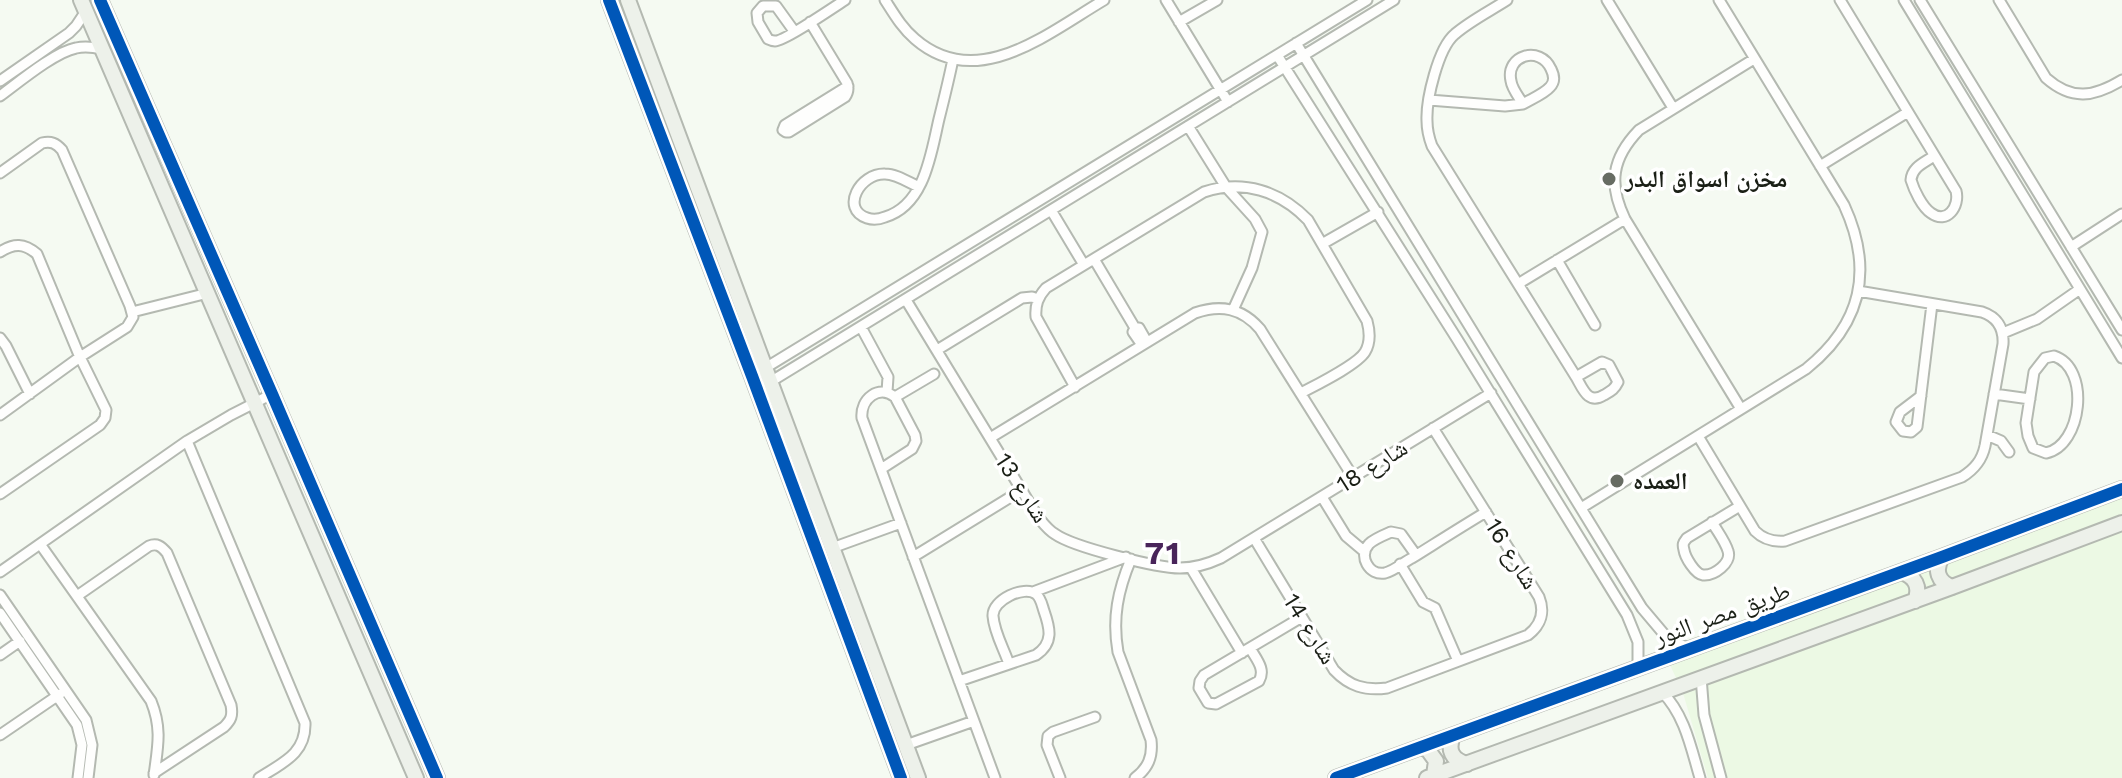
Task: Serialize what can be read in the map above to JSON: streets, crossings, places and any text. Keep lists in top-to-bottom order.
{
  "streets": {
    "street": [
      "شارع 18",
      "شارع 13",
      "شارع 16",
      "طريق مصر النور",
      "شارع 14"
    ]
  },
  "crossings": [
    ["شارع 18", "شارع 13"],
    ["شارع 18", "شارع 16"],
    ["شارع 18", "شارع 14"],
    ["شارع 13", "شارع 14"],
    ["شارع 16", "شارع 14"]
  ],
  "districts": ["71"],
  "places": ["مخزن اسواق البدر", "العمده"]
}
